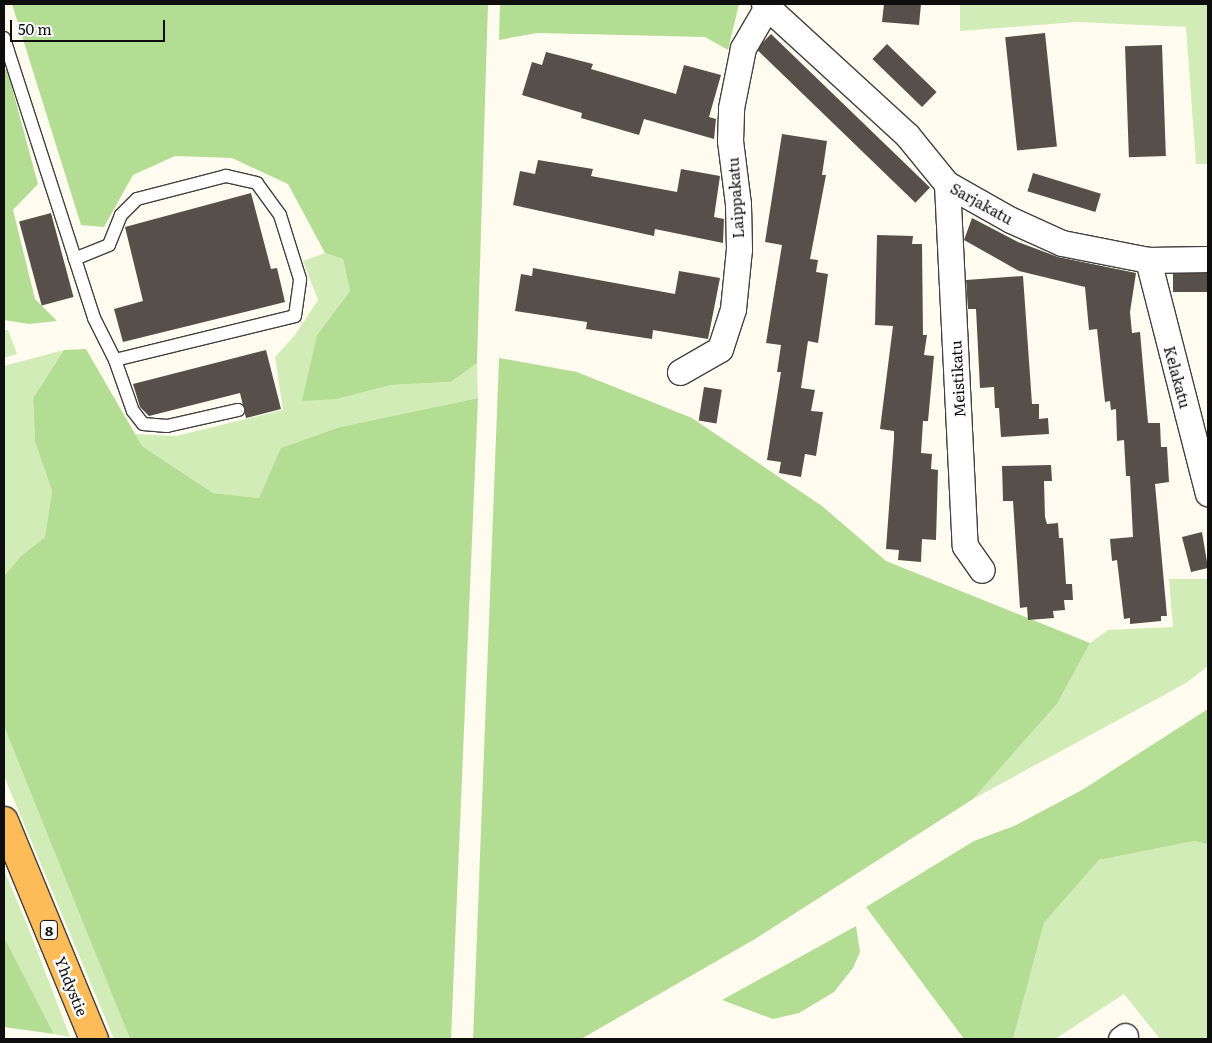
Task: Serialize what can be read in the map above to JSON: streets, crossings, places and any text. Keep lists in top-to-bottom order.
{
  "streets": {
    "highway": ["8", "Yhdystie"],
    "street": [
      "Laippakatu",
      "Sarjakatu",
      "Kelakatu",
      "Meistikatu"
    ]
  },
  "crossings": [
    ["Laippakatu", "Sarjakatu"],
    ["Sarjakatu", "Kelakatu"],
    ["Sarjakatu", "Meistikatu"]
  ],
  "scale_bar": "50 m"
}
